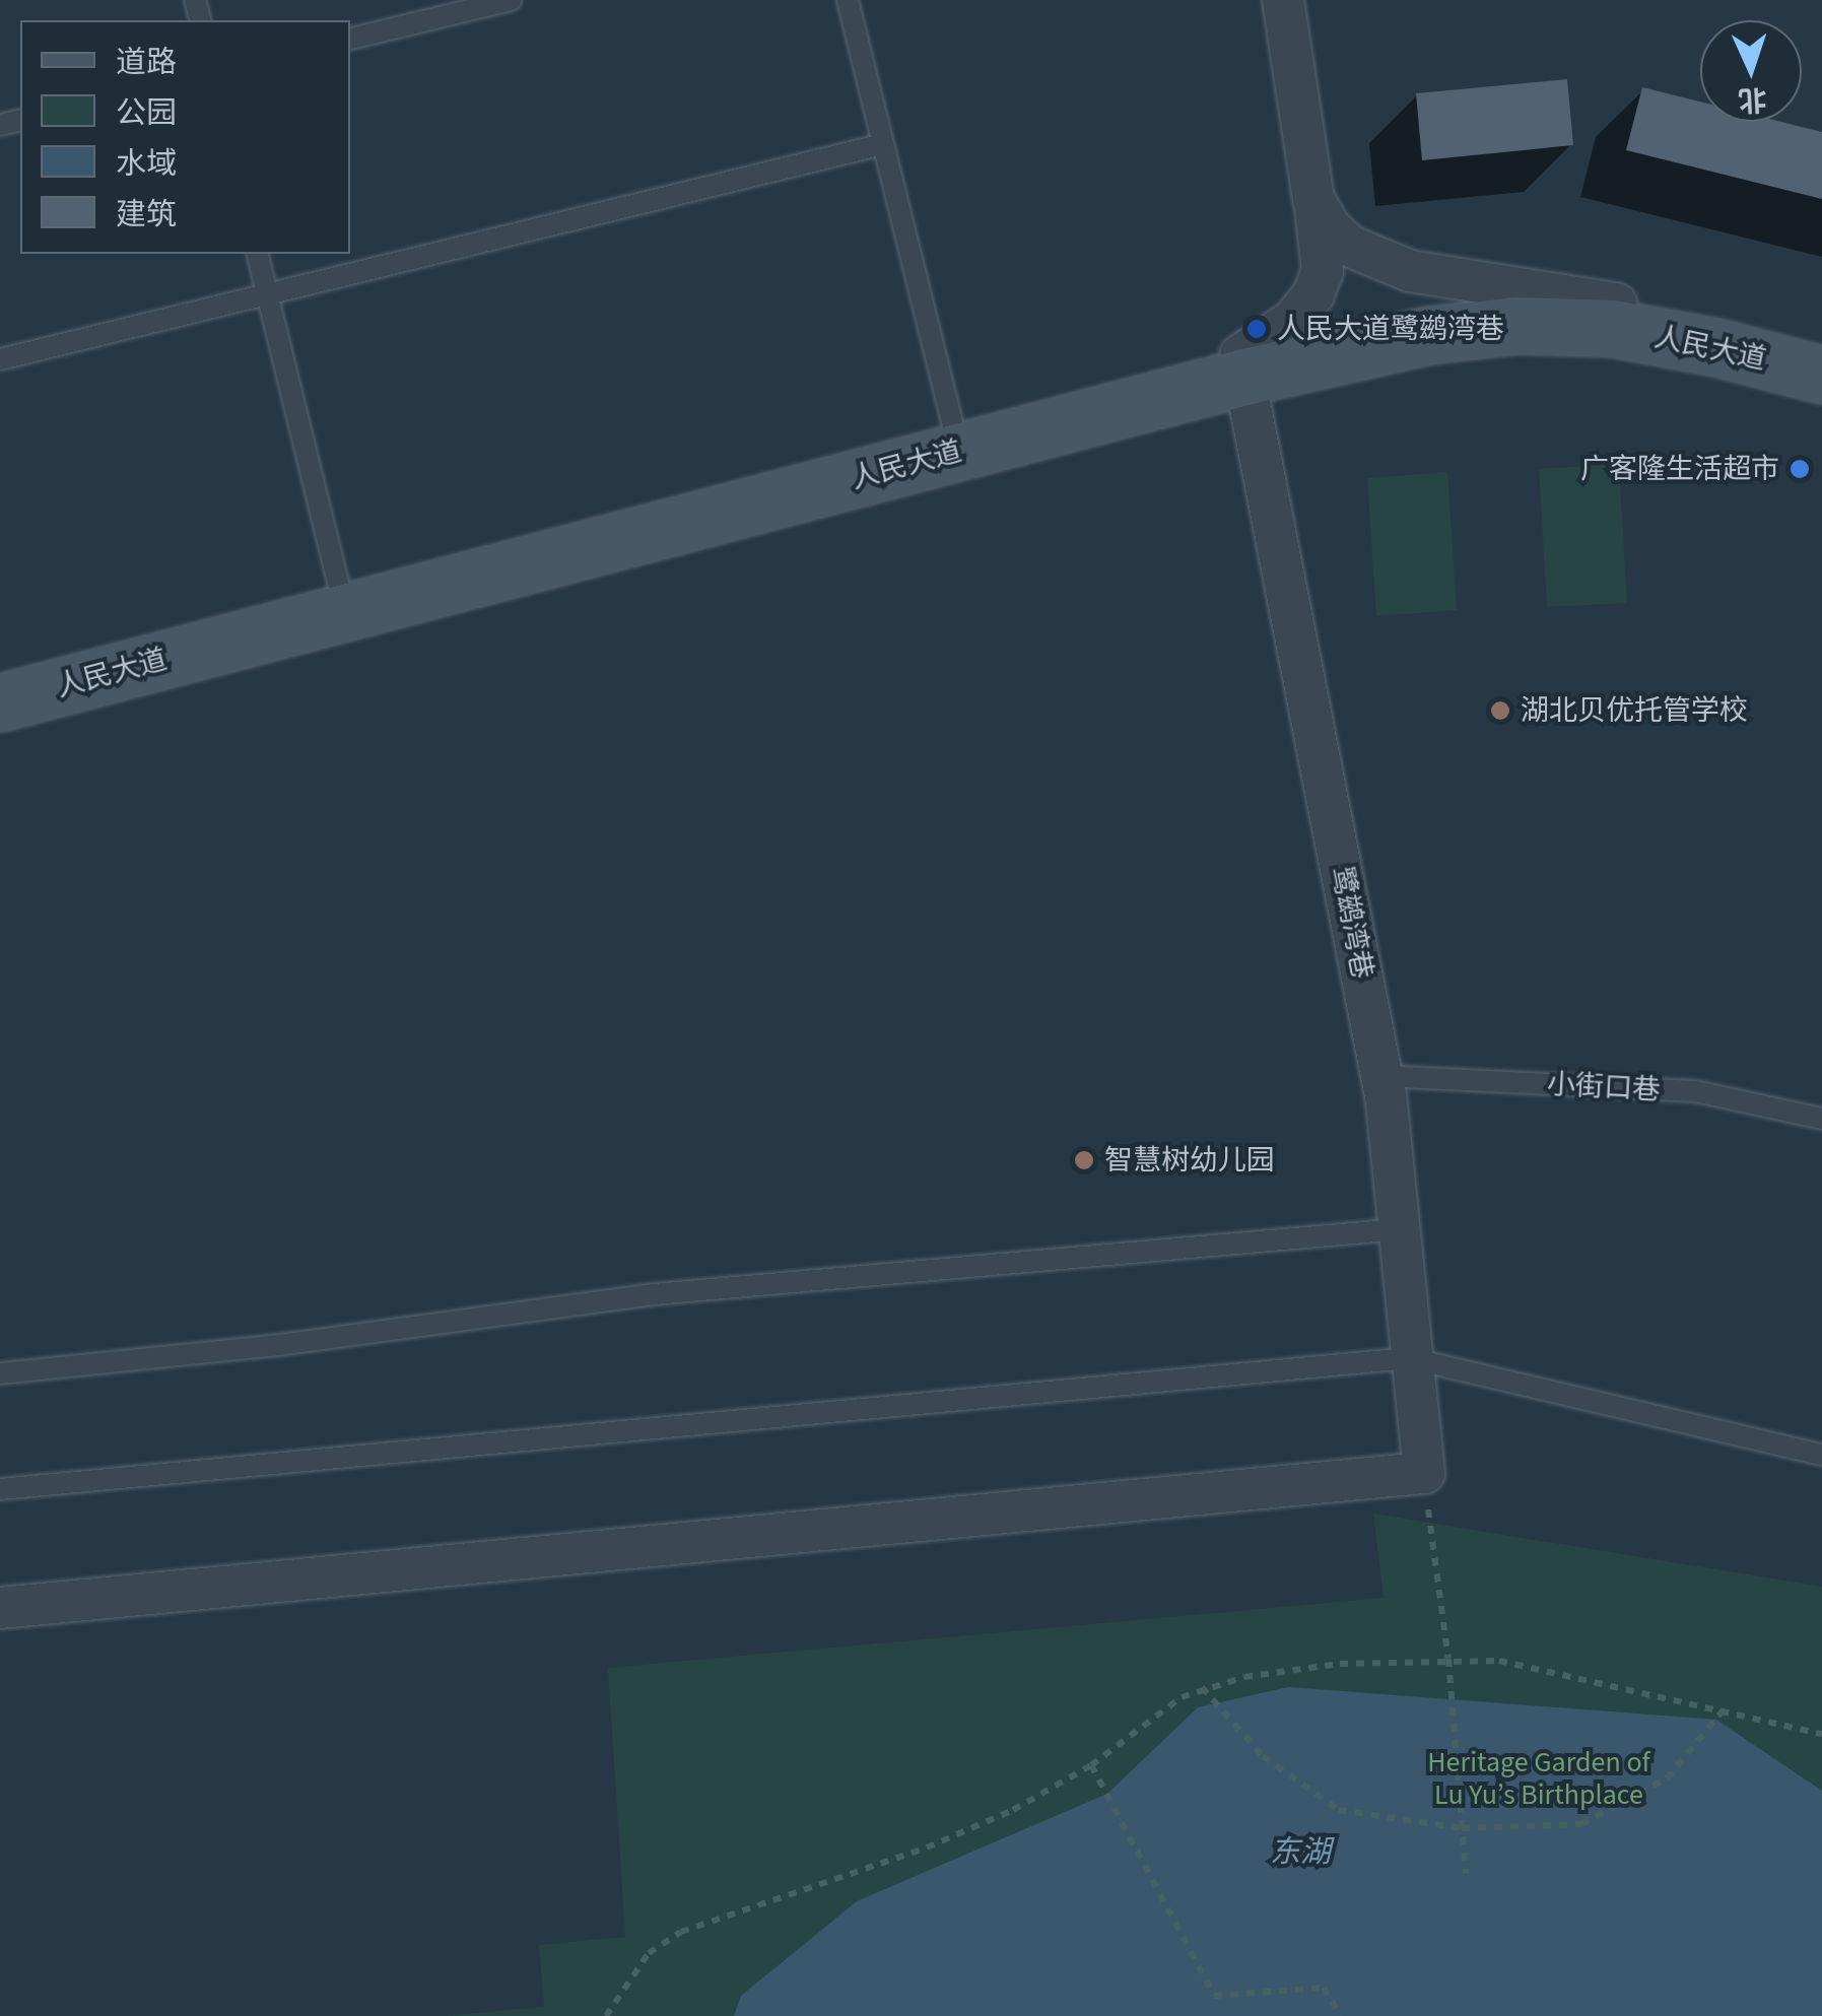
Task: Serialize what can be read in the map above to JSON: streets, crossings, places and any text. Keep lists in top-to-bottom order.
{
  "streets": {
    "main road": ["人民大道"],
    "street": ["鹭鹚湾巷"],
    "lane": ["小街口巷"]
  },
  "crossings": [
    ["人民大道", "鹭鹚湾巷"],
    ["鹭鹚湾巷", "小街口巷"]
  ],
  "water": ["东湖"],
  "parks": ["Heritage Garden of Lu Yu’s Birthplace"],
  "places": [
    "人民大道鹭鹚湾巷",
    "广客隆生活超市",
    "湖北贝优托管学校",
    "智慧树幼儿园"
  ],
  "legend": [
    "道路",
    "公园",
    "水域",
    "建筑"
  ],
  "north": "bottom"
}
